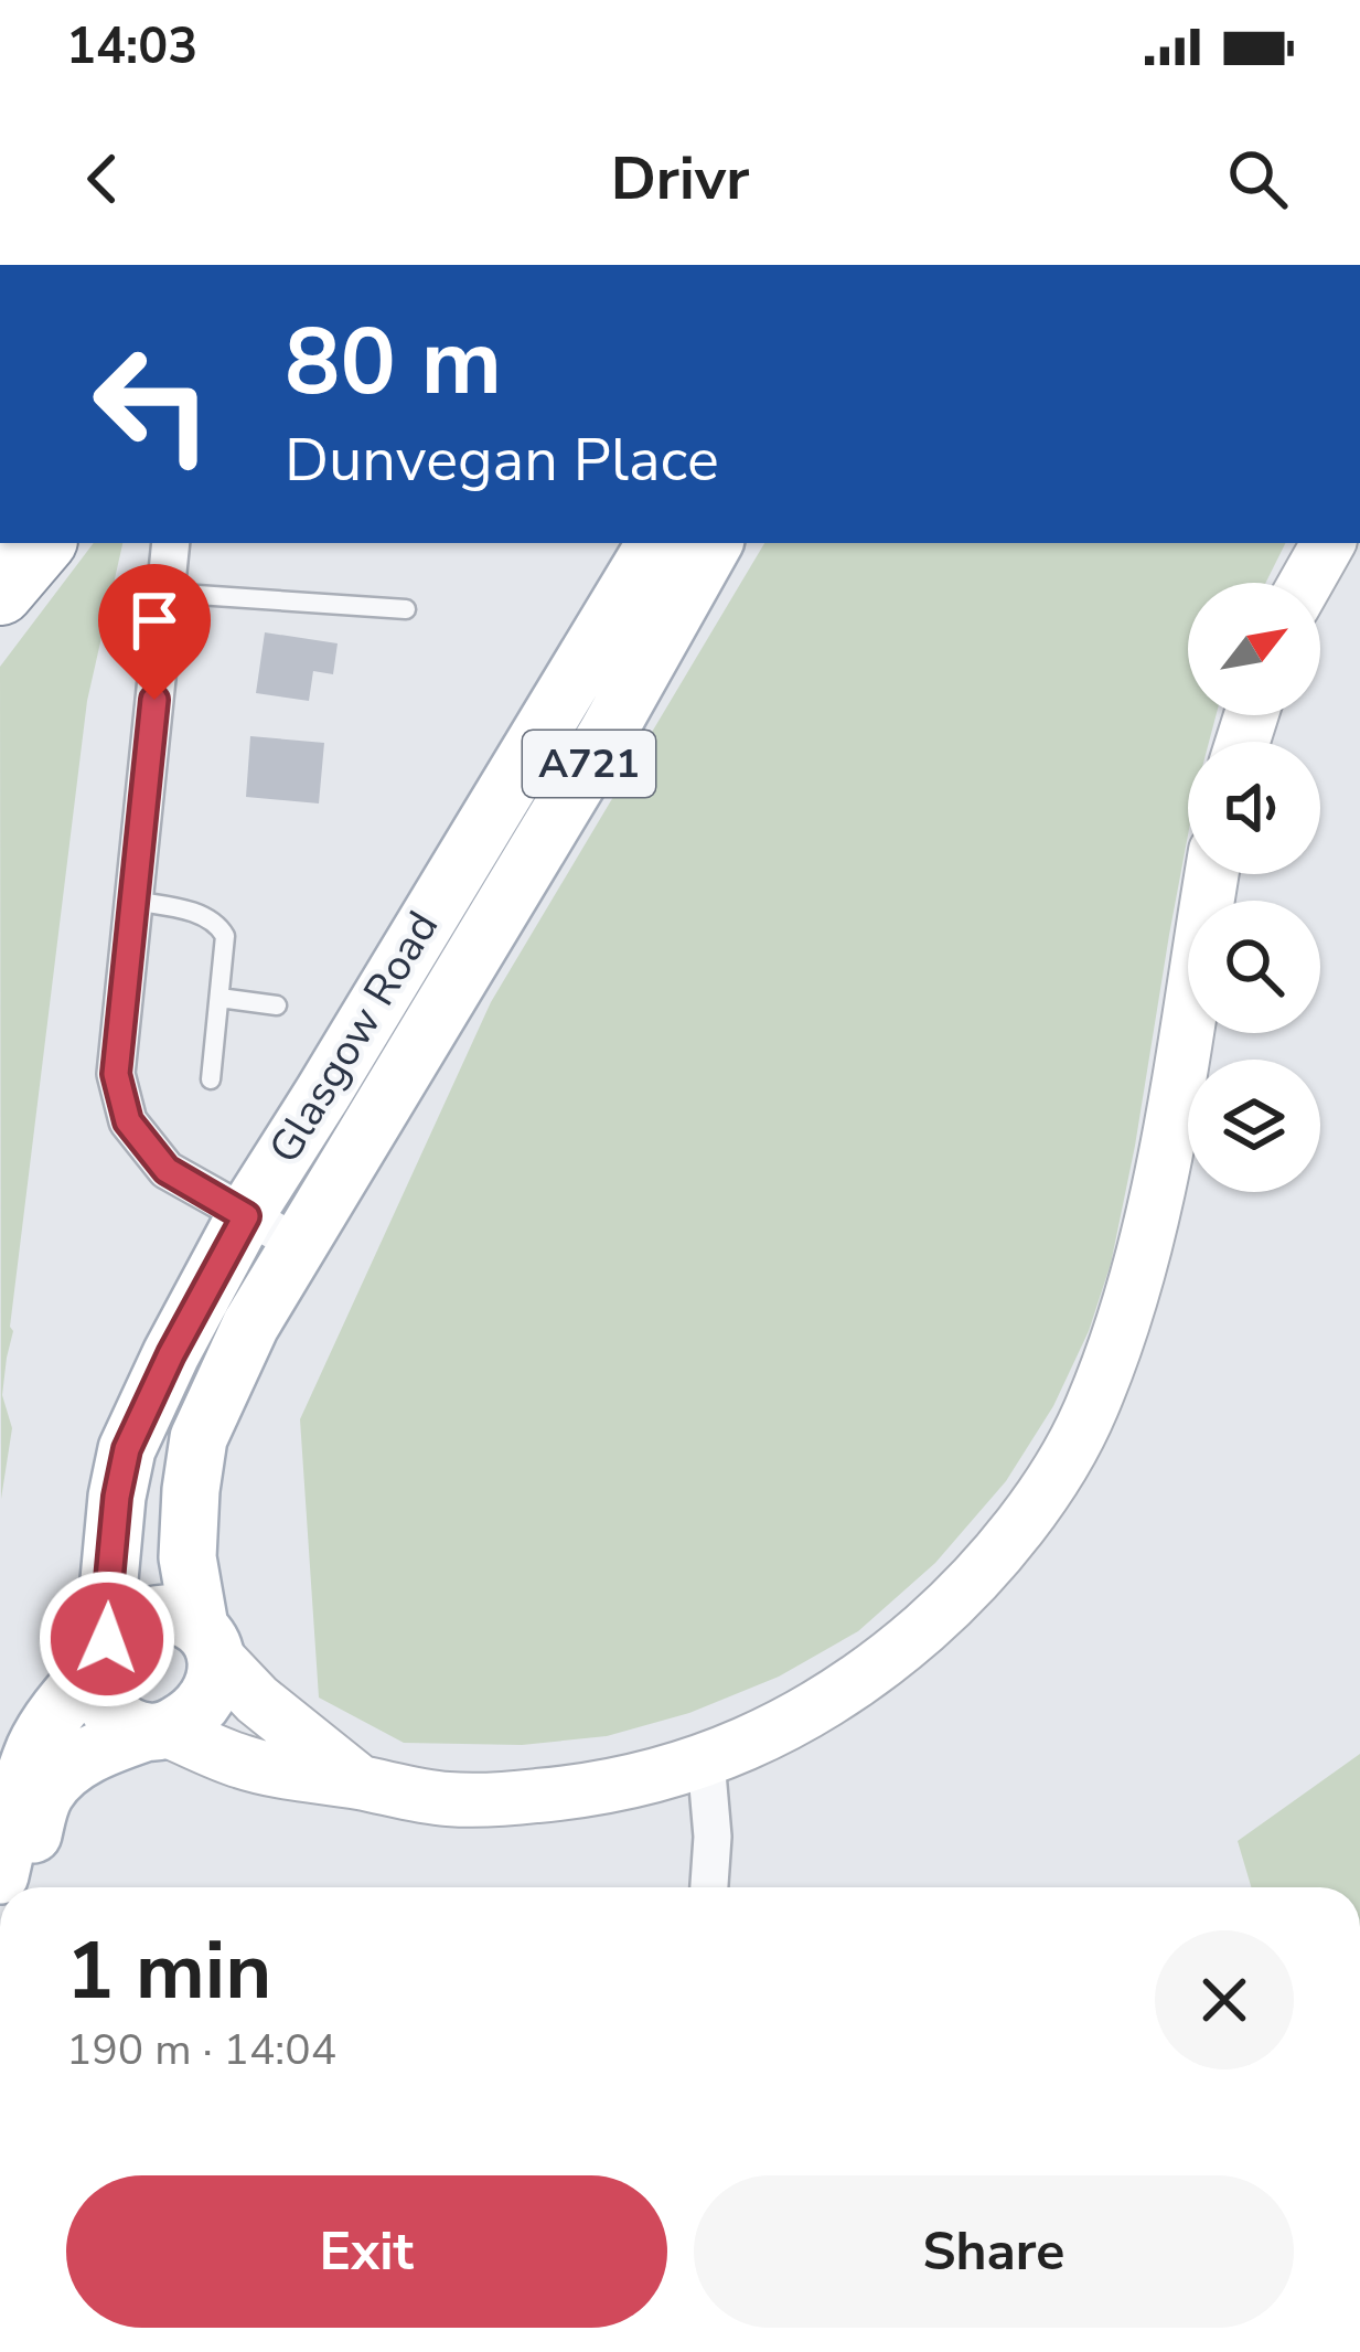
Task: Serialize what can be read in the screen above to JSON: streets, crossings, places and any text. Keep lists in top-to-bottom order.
{
  "streets": {
    "main road": ["A721", "Glasgow Road"]
  },
  "north": "top right",
  "page": {
    "status": "14:03",
    "header": "Drivr",
    "turn": ["80 m", "Dunvegan Place"],
    "heading": ["1 min", "190 m · 14:04"],
    "buttons": ["Exit", "Share"]
  }
}
